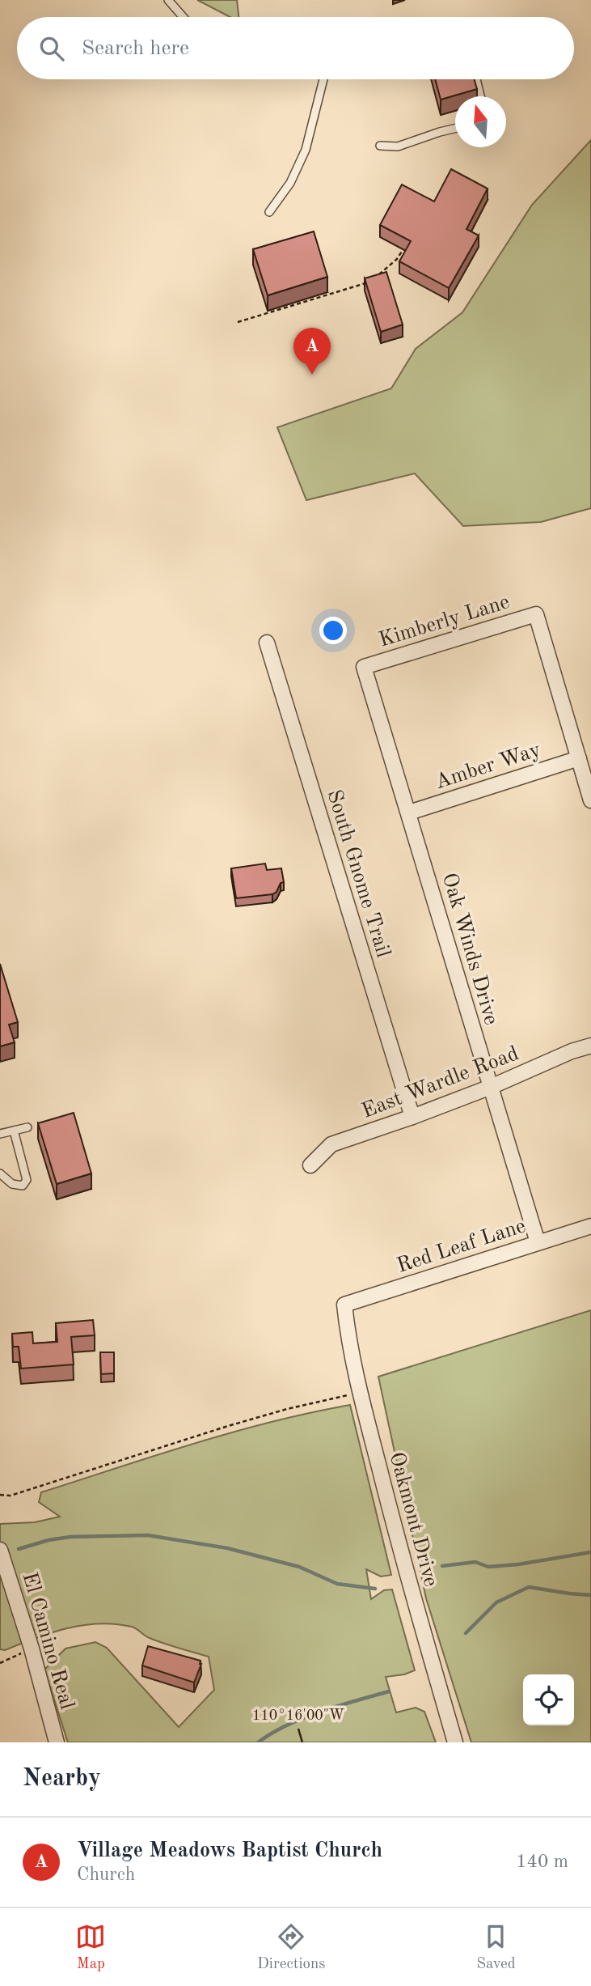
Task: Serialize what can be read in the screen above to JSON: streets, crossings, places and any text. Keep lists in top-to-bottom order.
{
  "streets": {
    "street": [
      "Kimberly Lane",
      "Amber Way",
      "South Gnome Trail",
      "Oak Winds Drive",
      "East Wardle Road",
      "Red Leaf Lane",
      "Oakmont Drive",
      "El Camino Real"
    ]
  },
  "crossings": [
    ["Kimberly Lane", "Amber Way"],
    ["Kimberly Lane", "Oak Winds Drive"],
    ["Amber Way", "Oak Winds Drive"],
    ["South Gnome Trail", "East Wardle Road"],
    ["Oak Winds Drive", "East Wardle Road"],
    ["Oak Winds Drive", "Red Leaf Lane"],
    ["Red Leaf Lane", "Oakmont Drive"]
  ],
  "north": "top",
  "page": {
    "search": "Search here",
    "pins": "A",
    "heading": "Nearby",
    "list": [
      {
        "mark": "A",
        "name": "Village Meadows Baptist Church",
        "note": "Church",
        "value": "140 m"
      }
    ],
    "nav": ["Map", "Directions", "Saved"]
  },
  "coordinates": ["110°16'00\"W"]
}
